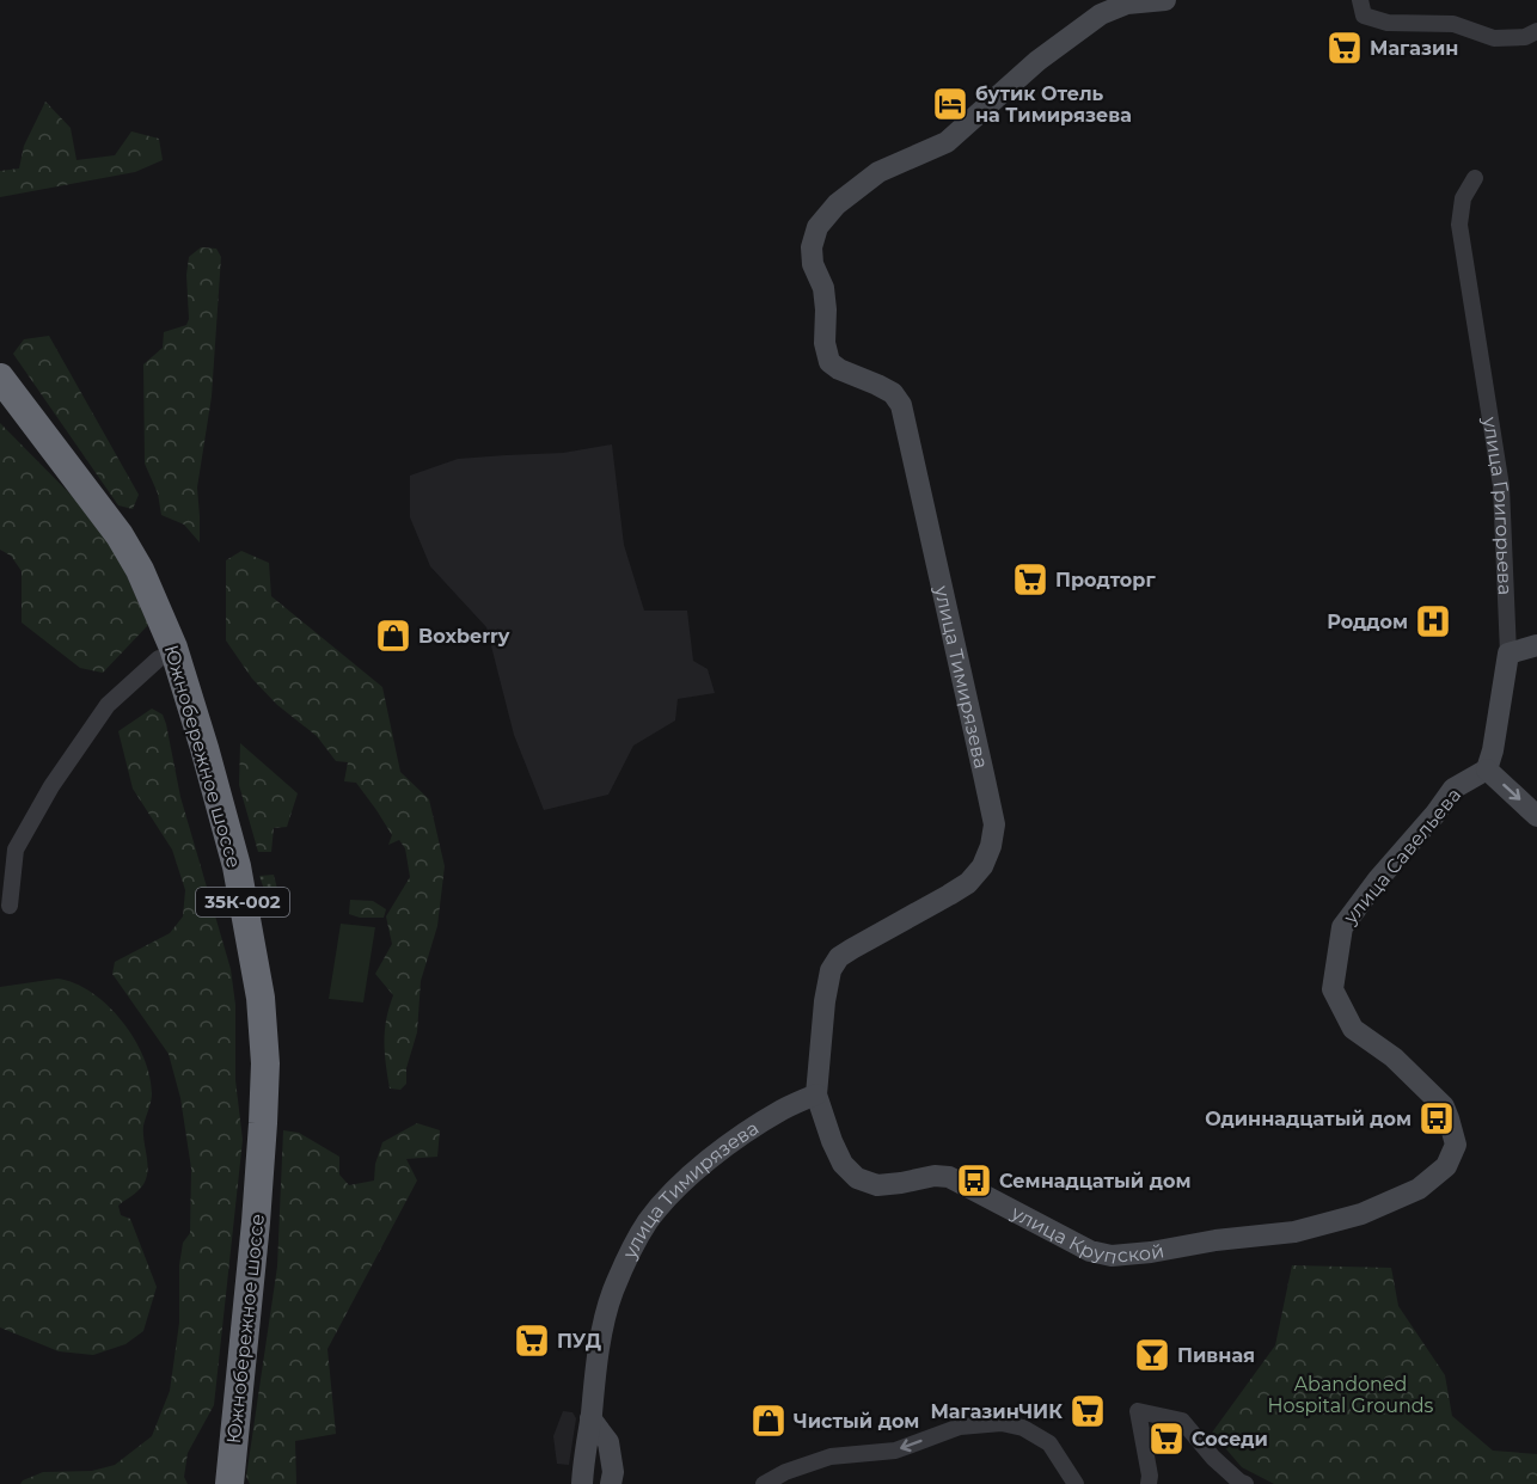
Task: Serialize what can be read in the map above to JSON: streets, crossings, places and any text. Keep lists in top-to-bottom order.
{
  "streets": {
    "highway": ["Южнобережное шоссе", "35К-002"],
    "street": [
      "улица Григорьева",
      "улица Тимирязева",
      "улица Савельева",
      "улица Крупской"
    ]
  },
  "crossings": [
    ["улица Григорьева", "улица Савельева"],
    ["улица Тимирязева", "улица Крупской"],
    ["улица Савельева", "улица Крупской"]
  ],
  "parks": ["Abandoned Hospital Grounds"],
  "places": {
    "supermarket": [
      "Магазин",
      "Продторг",
      "ПУД",
      "МагазинЧИК",
      "Соседи"
    ],
    "hotel": ["бутик Отель на Тимирязева"],
    "hospital": ["Роддом"],
    "shop": ["Boxberry", "Чистый дом"],
    "bus stop": ["Одиннадцатый дом", "Семнадцатый дом"],
    "bar": ["Пивная"]
  }
}
